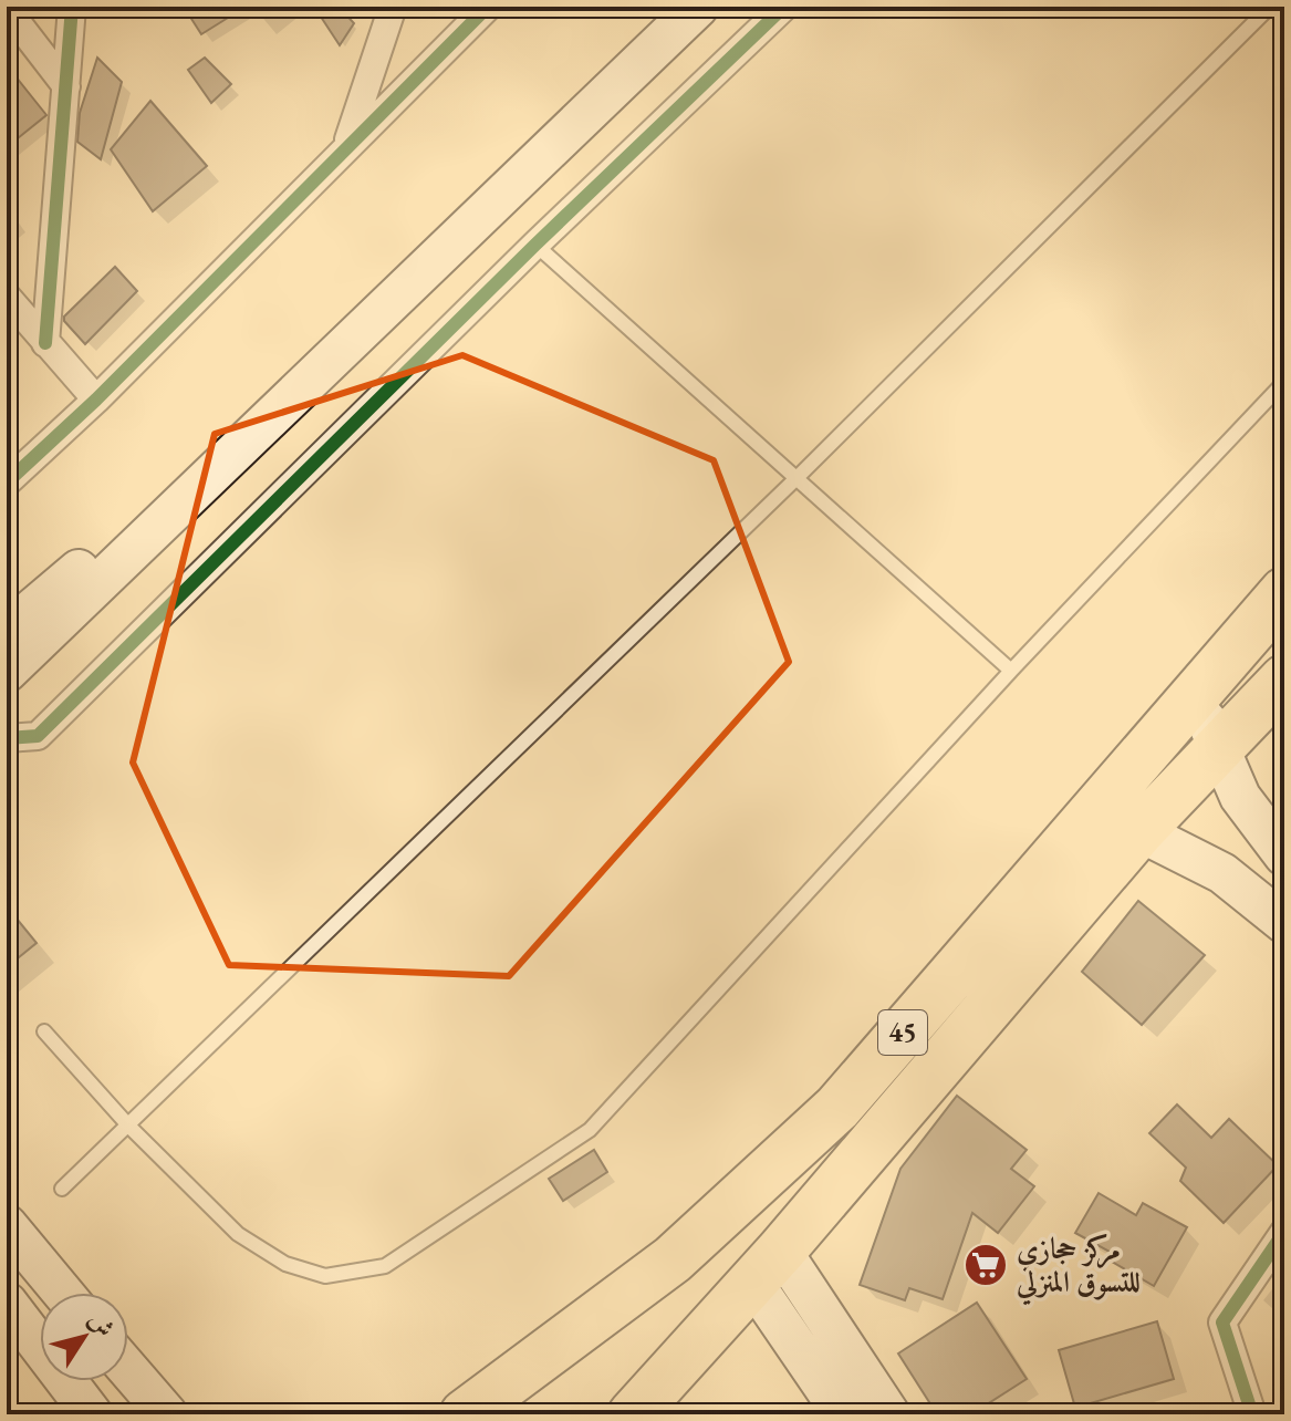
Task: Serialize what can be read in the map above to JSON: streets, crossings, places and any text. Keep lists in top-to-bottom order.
{
  "streets": {
    "highway": ["45"]
  },
  "places": {
    "supermarket": ["مركز حجازي للتسوق المنزلي"]
  },
  "north": "top right"
}
